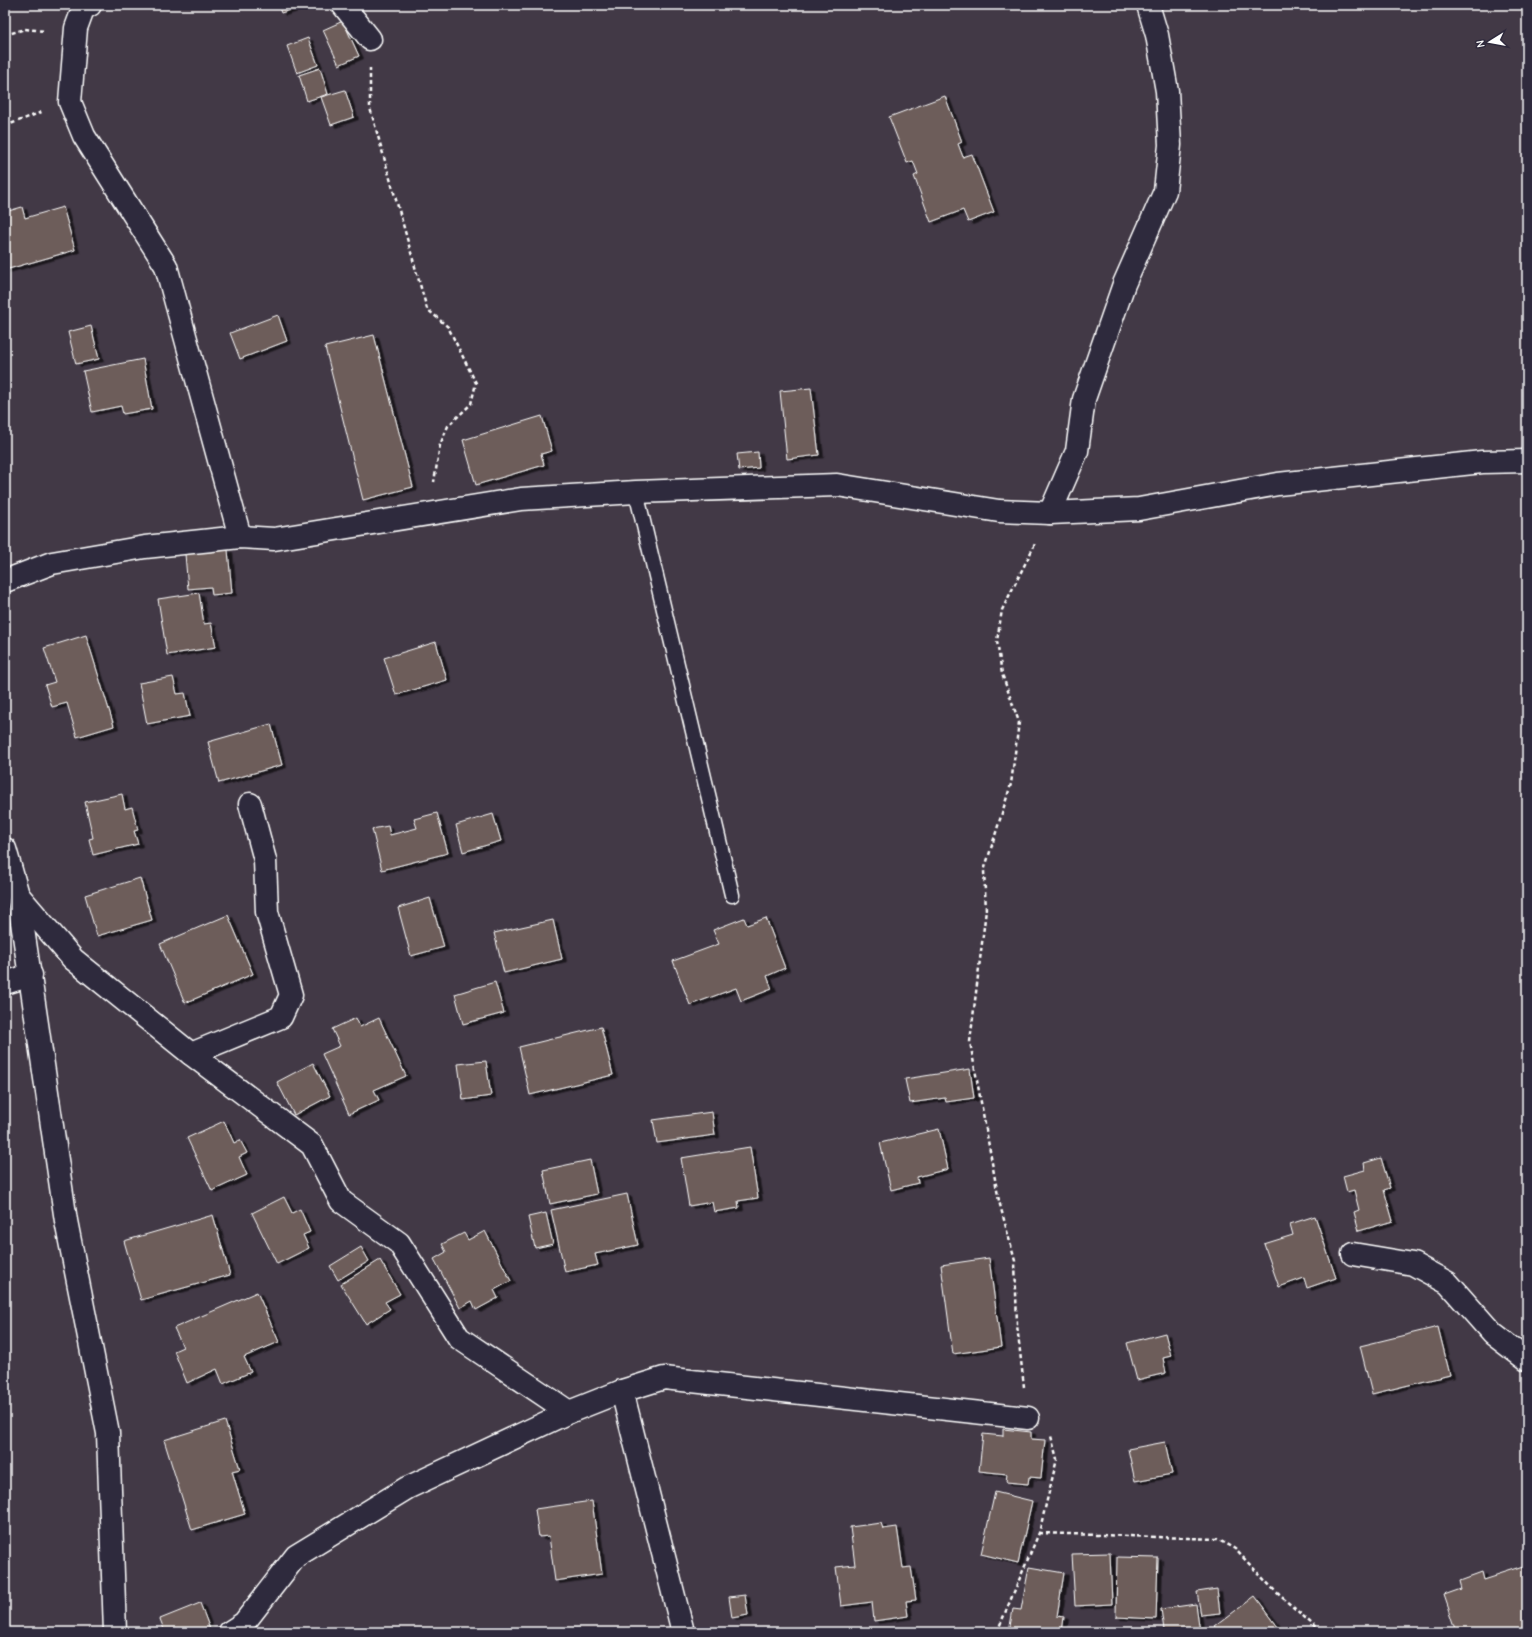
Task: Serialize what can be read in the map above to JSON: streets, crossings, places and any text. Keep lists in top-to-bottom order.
{
  "north": "left"
}
